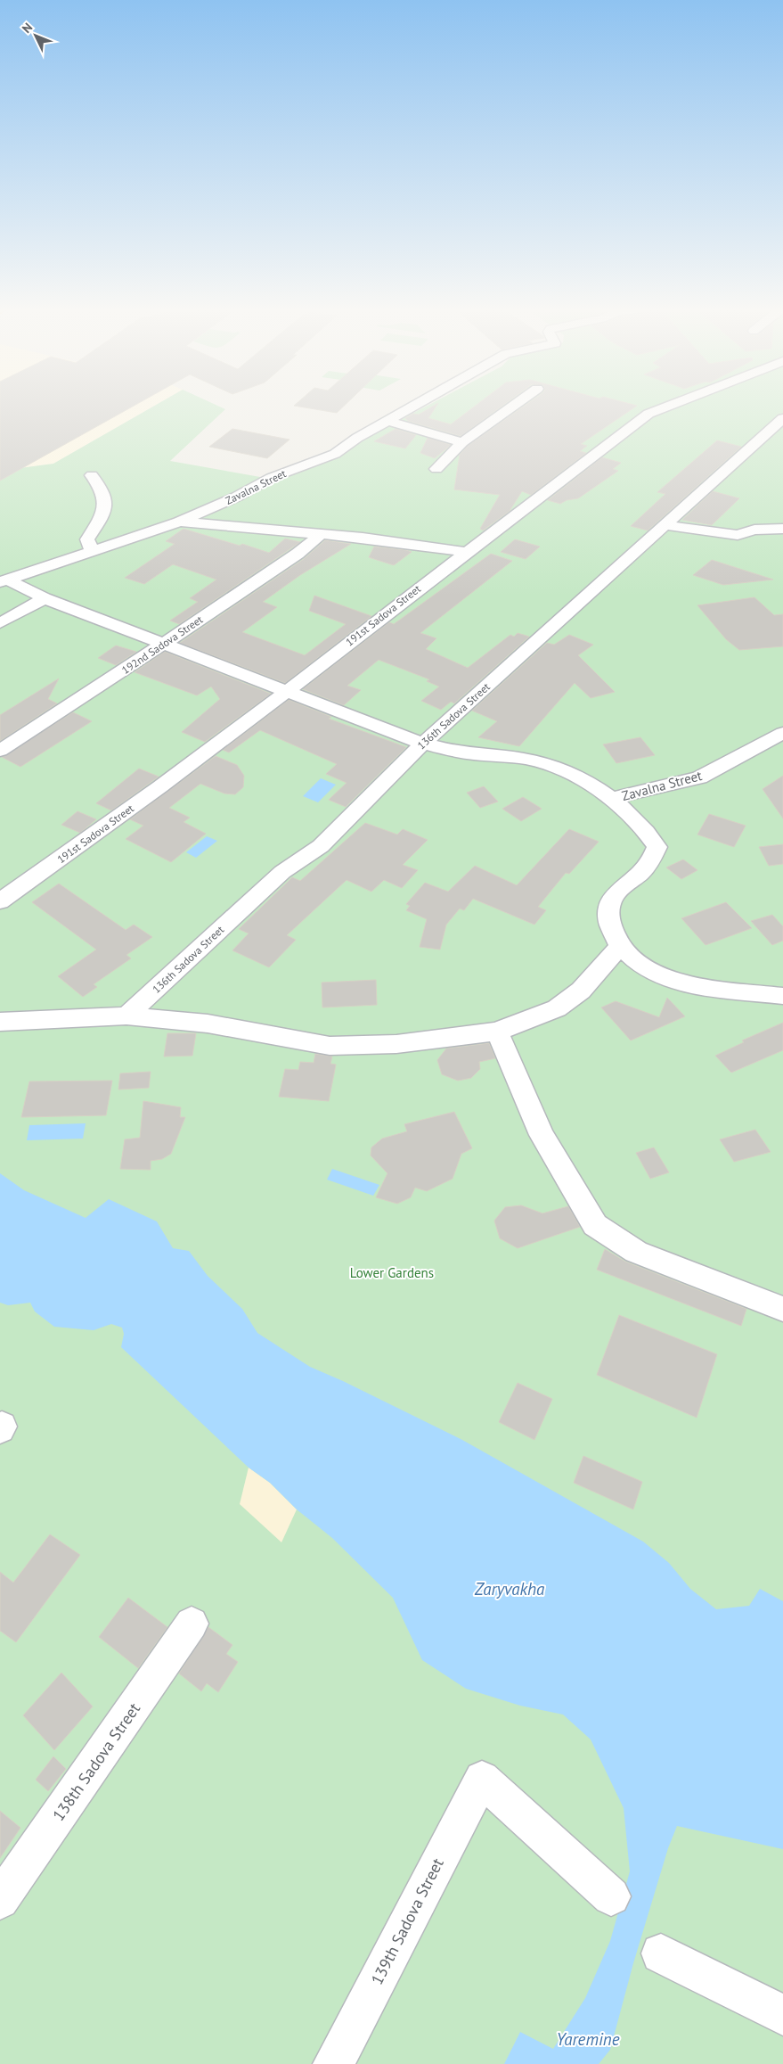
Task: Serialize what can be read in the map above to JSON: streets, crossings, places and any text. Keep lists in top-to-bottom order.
{
  "streets": {
    "street": [
      "Zavalna Street",
      "191st Sadova Street",
      "192nd Sadova Street",
      "136th Sadova Street",
      "138th Sadova Street",
      "139th Sadova Street"
    ]
  },
  "water": ["Zaryvakha", "Yaremine"],
  "parks": ["Lower Gardens"],
  "north": "top left"
}
